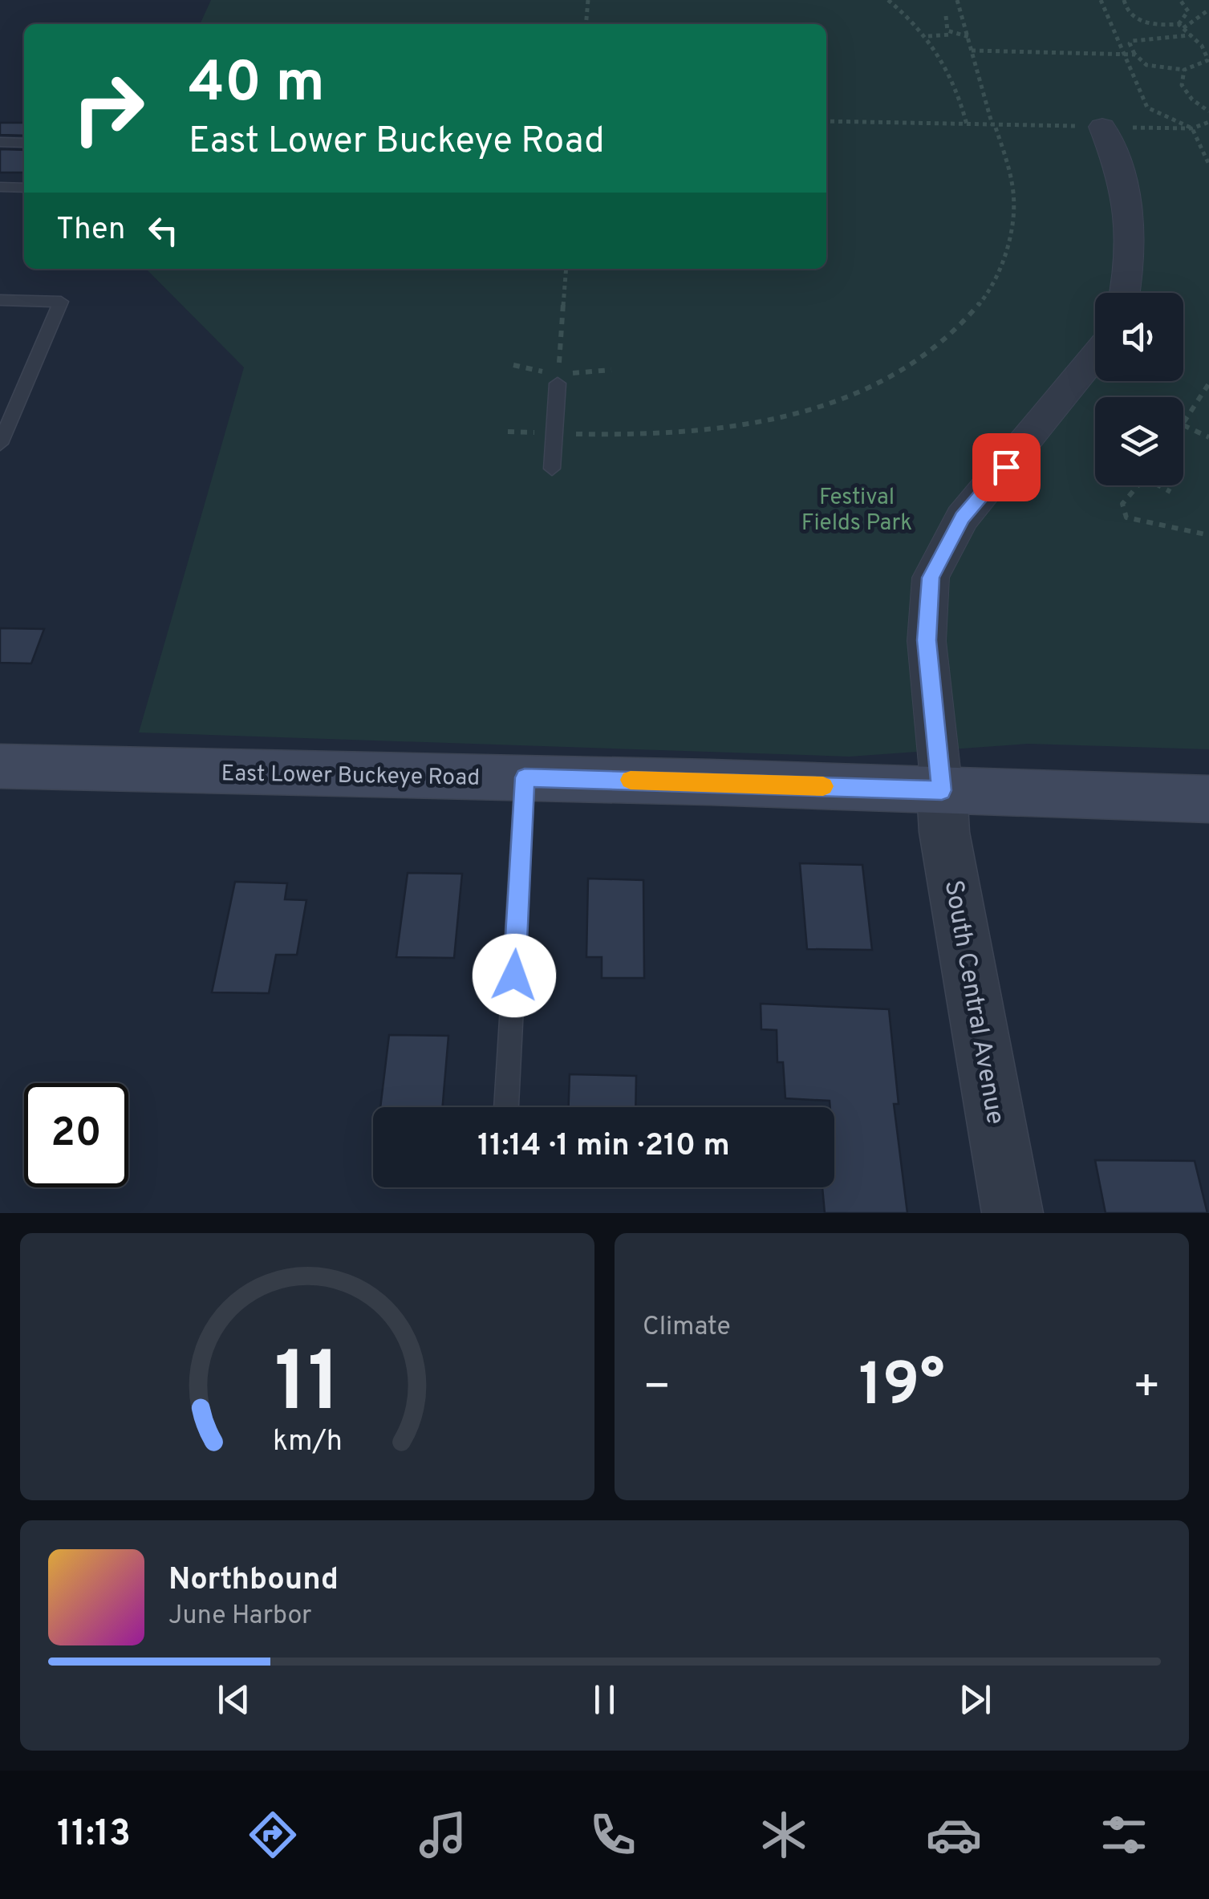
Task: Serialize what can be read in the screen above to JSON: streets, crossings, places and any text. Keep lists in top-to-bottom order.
{
  "streets": {
    "main road": ["East Lower Buckeye Road"],
    "street": ["South Central Avenue"]
  },
  "crossings": [
    ["East Lower Buckeye Road", "South Central Avenue"]
  ],
  "parks": ["Festival Fields Park"],
  "page": {
    "turn": ["40 m", "East Lower Buckeye Road"],
    "then": "Then",
    "limit": "20",
    "trip": "11:14 · 1 min · 210 m",
    "tile": "Climate",
    "heat": ["−", "19°", "+"],
    "song": ["Northbound", "June Harbor"],
    "tabs": "11:13",
    "gauge": ["11", "km/h"]
  }
}
